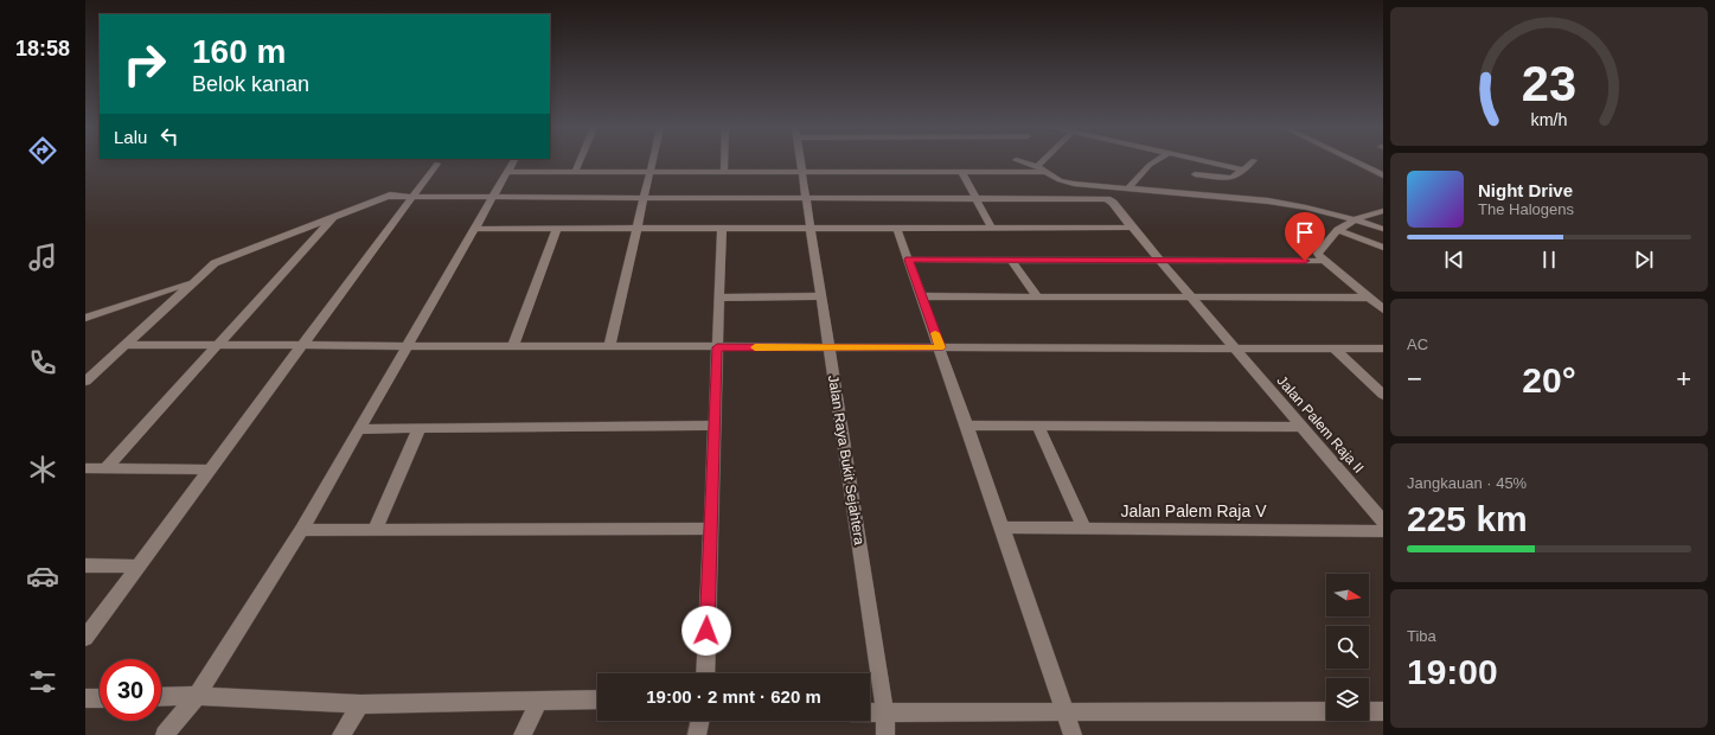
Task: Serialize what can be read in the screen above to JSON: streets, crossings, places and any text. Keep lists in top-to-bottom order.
{
  "streets": {
    "street": ["Jalan Palem Raja II", "Jalan Raya Bukit Sejahtera", "Jalan Palem Raja V"]
  },
  "crossings": [
    ["Jalan Palem Raja II", "Jalan Raya Bukit Sejahtera"]
  ],
  "north": "right",
  "page": {
    "tabs": "18:58",
    "turn": ["160 m", "Belok kanan"],
    "then": "Lalu",
    "song": ["Night Drive", "The Halogens"],
    "tile": [
      "AC",
      ["Jangkauan · 45%", "225 km"],
      ["Tiba", "19:00"]
    ],
    "heat": ["−", "20°", "+"],
    "limit": "30",
    "trip": "19:00 · 2 mnt · 620 m",
    "gauge": ["23", "km/h"]
  }
}
